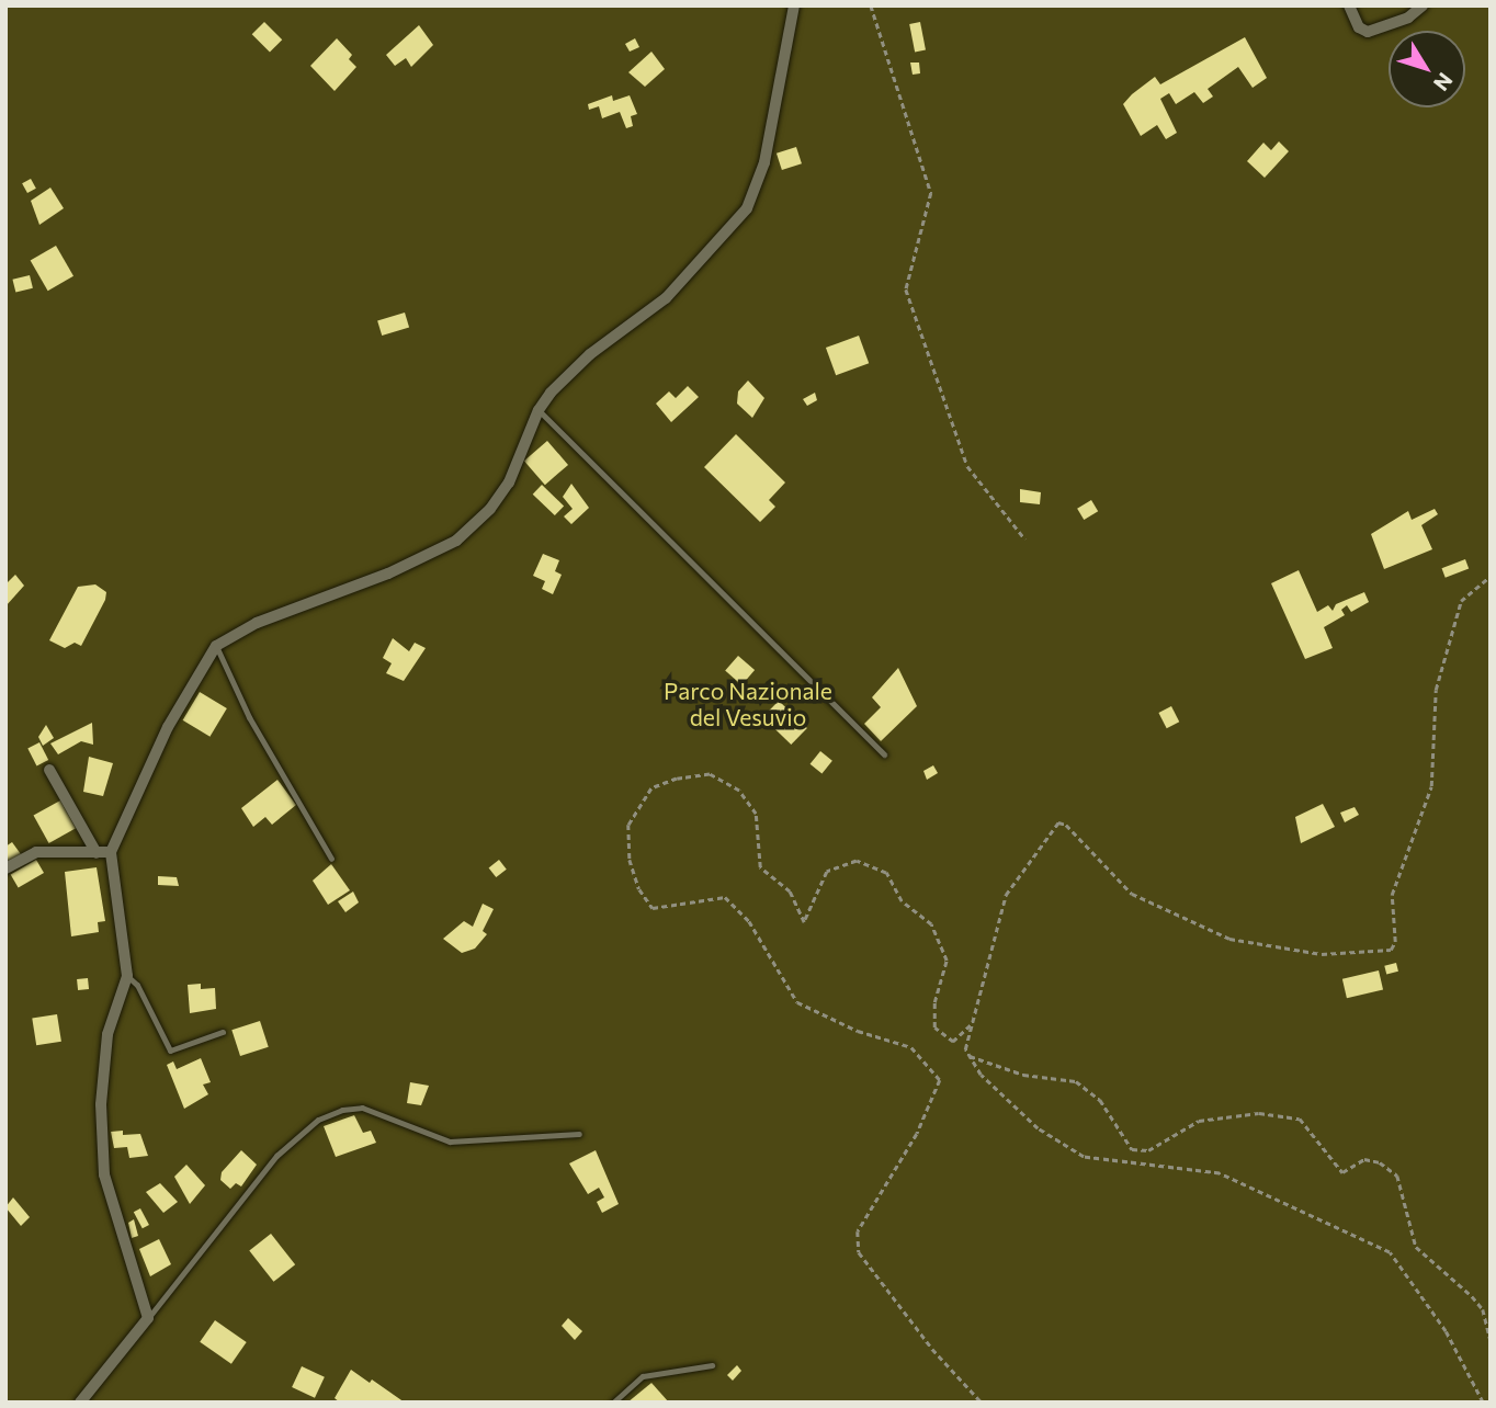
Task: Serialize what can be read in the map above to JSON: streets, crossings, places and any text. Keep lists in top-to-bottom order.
{
  "parks": ["Parco Nazionale del Vesuvio"],
  "north": "bottom right"
}
